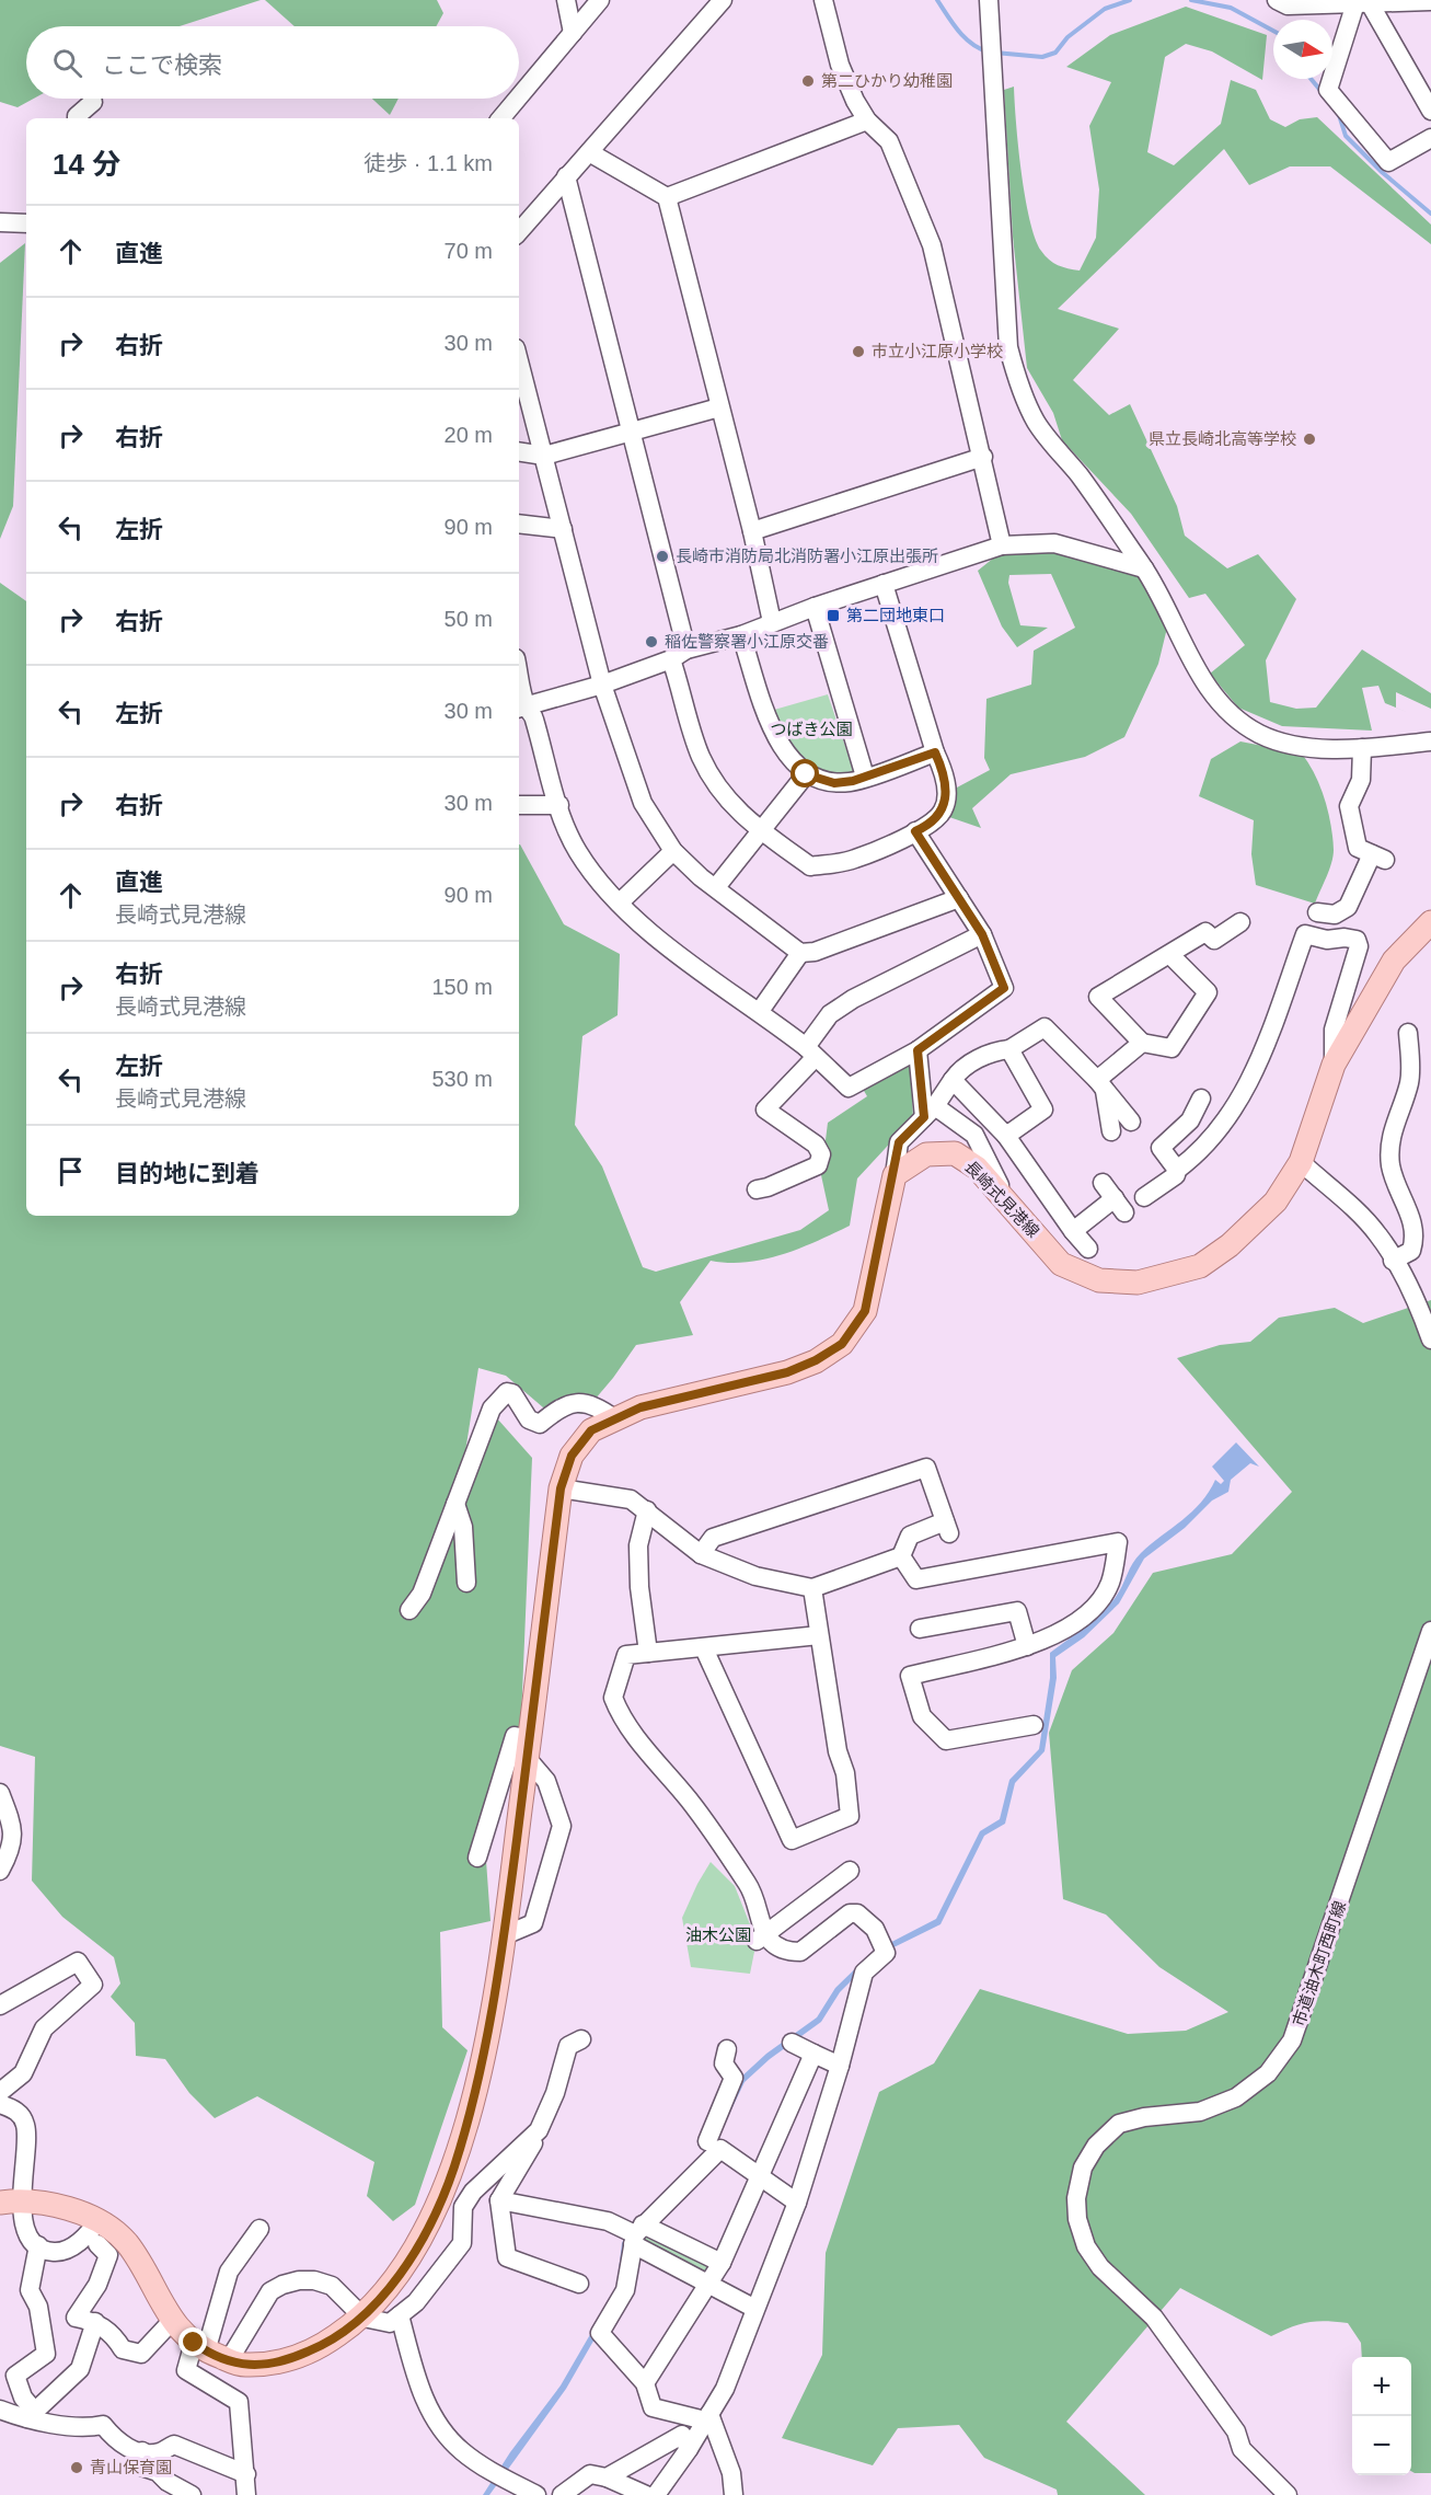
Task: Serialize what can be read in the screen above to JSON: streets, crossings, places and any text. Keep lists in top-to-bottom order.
{
  "streets": {
    "main road": ["長崎式見港線"],
    "street": ["市道油木町西町線"]
  },
  "parks": ["つばき公園", "油木公園"],
  "places": {
    "other": [
      "第二ひかり幼稚園",
      "市立小江原小学校",
      "県立長崎北高等学校",
      "長崎市消防局北消防署小江原出張所",
      "稲佐警察署小江原交番",
      "青山保育園"
    ],
    "transit": ["第二団地東口"]
  },
  "north": "right",
  "page": {
    "search": "ここで検索",
    "heading": ["14 分", "徒歩 · 1.1 km"],
    "list": [
      ["直進", "70 m"],
      ["右折", "30 m"],
      ["右折", "20 m"],
      ["左折", "90 m"],
      ["右折", "50 m"],
      ["左折", "30 m"],
      ["右折", "30 m"],
      ["直進", "長崎式見港線", "90 m"],
      ["右折", "長崎式見港線", "150 m"],
      ["左折", "長崎式見港線", "530 m"],
      "目的地に到着"
    ],
    "map_buttons": ["+", "−"]
  }
}
